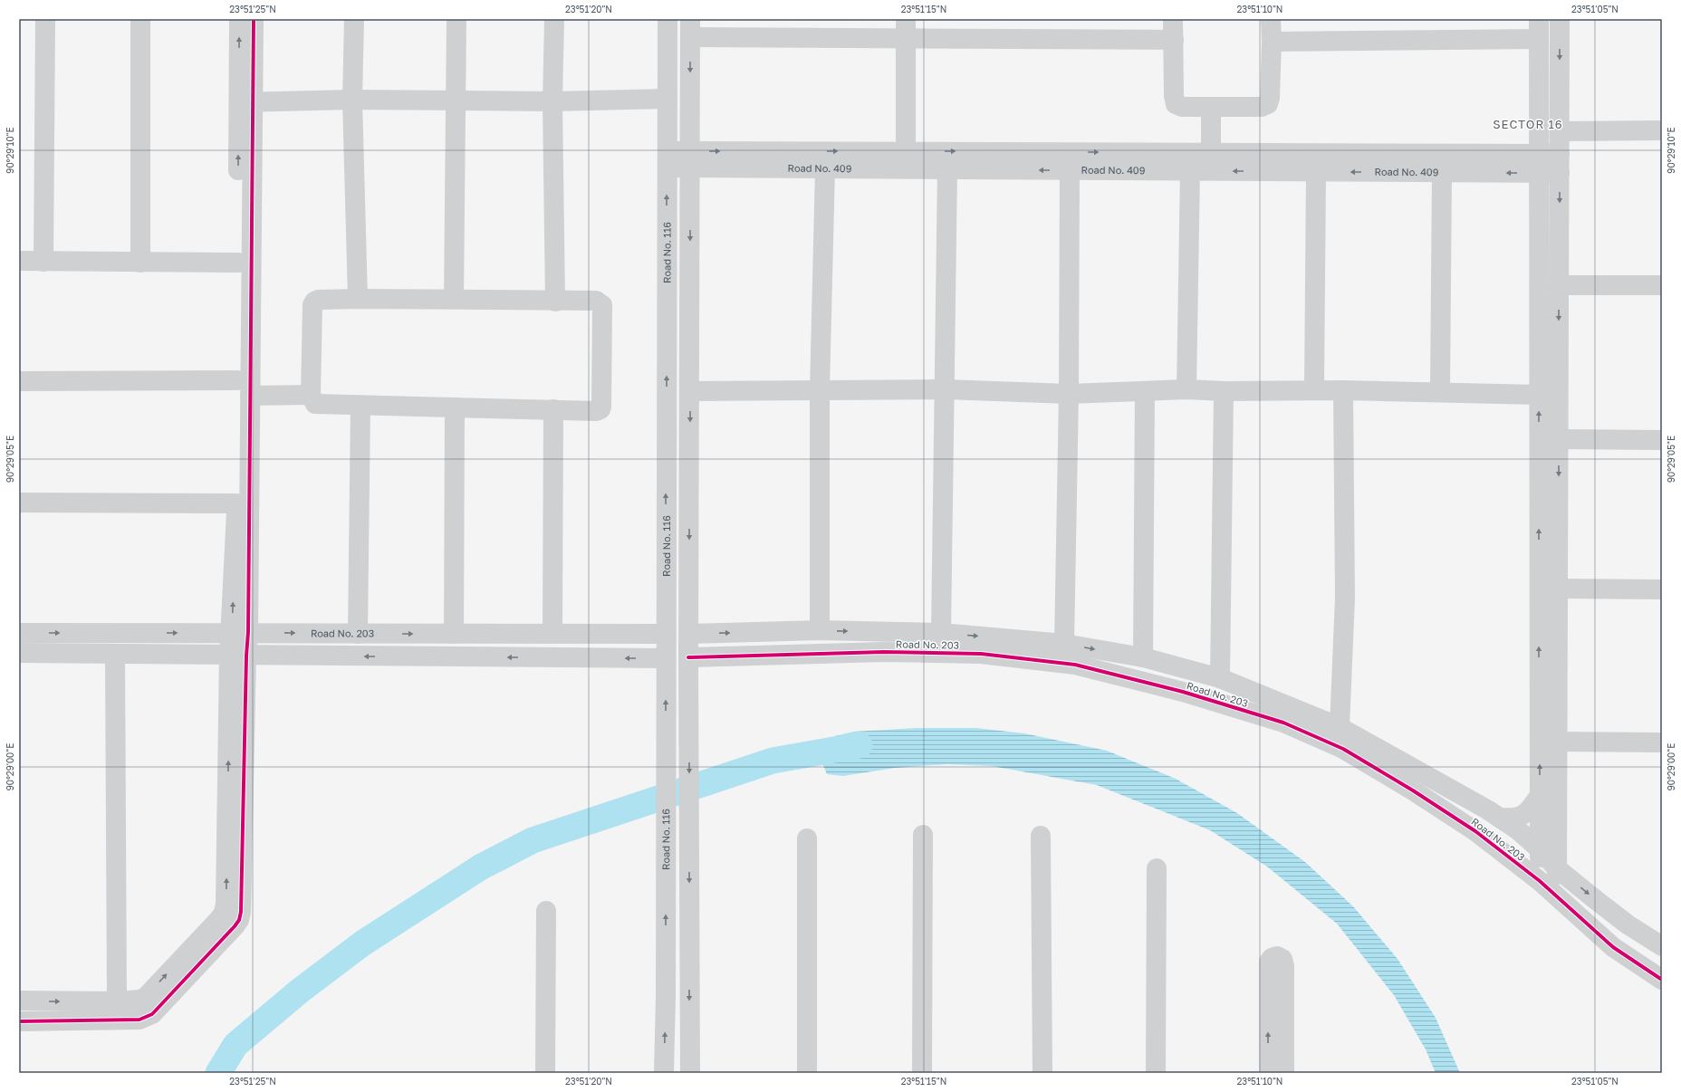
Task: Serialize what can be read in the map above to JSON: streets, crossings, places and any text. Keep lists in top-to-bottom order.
{
  "streets": {
    "street": ["Road No. 409", "Road No. 116", "Road No. 203"]
  },
  "crossings": [
    ["Road No. 409", "Road No. 116"],
    ["Road No. 116", "Road No. 203"]
  ],
  "districts": ["SECTOR 16"],
  "coordinates": [
    "23°51'25\"N",
    "23°51'20\"N",
    "23°51'15\"N",
    "23°51'10\"N",
    "23°51'05\"N",
    "90°29'10\"E",
    "90°29'05\"E",
    "90°29'00\"E"
  ]
}
